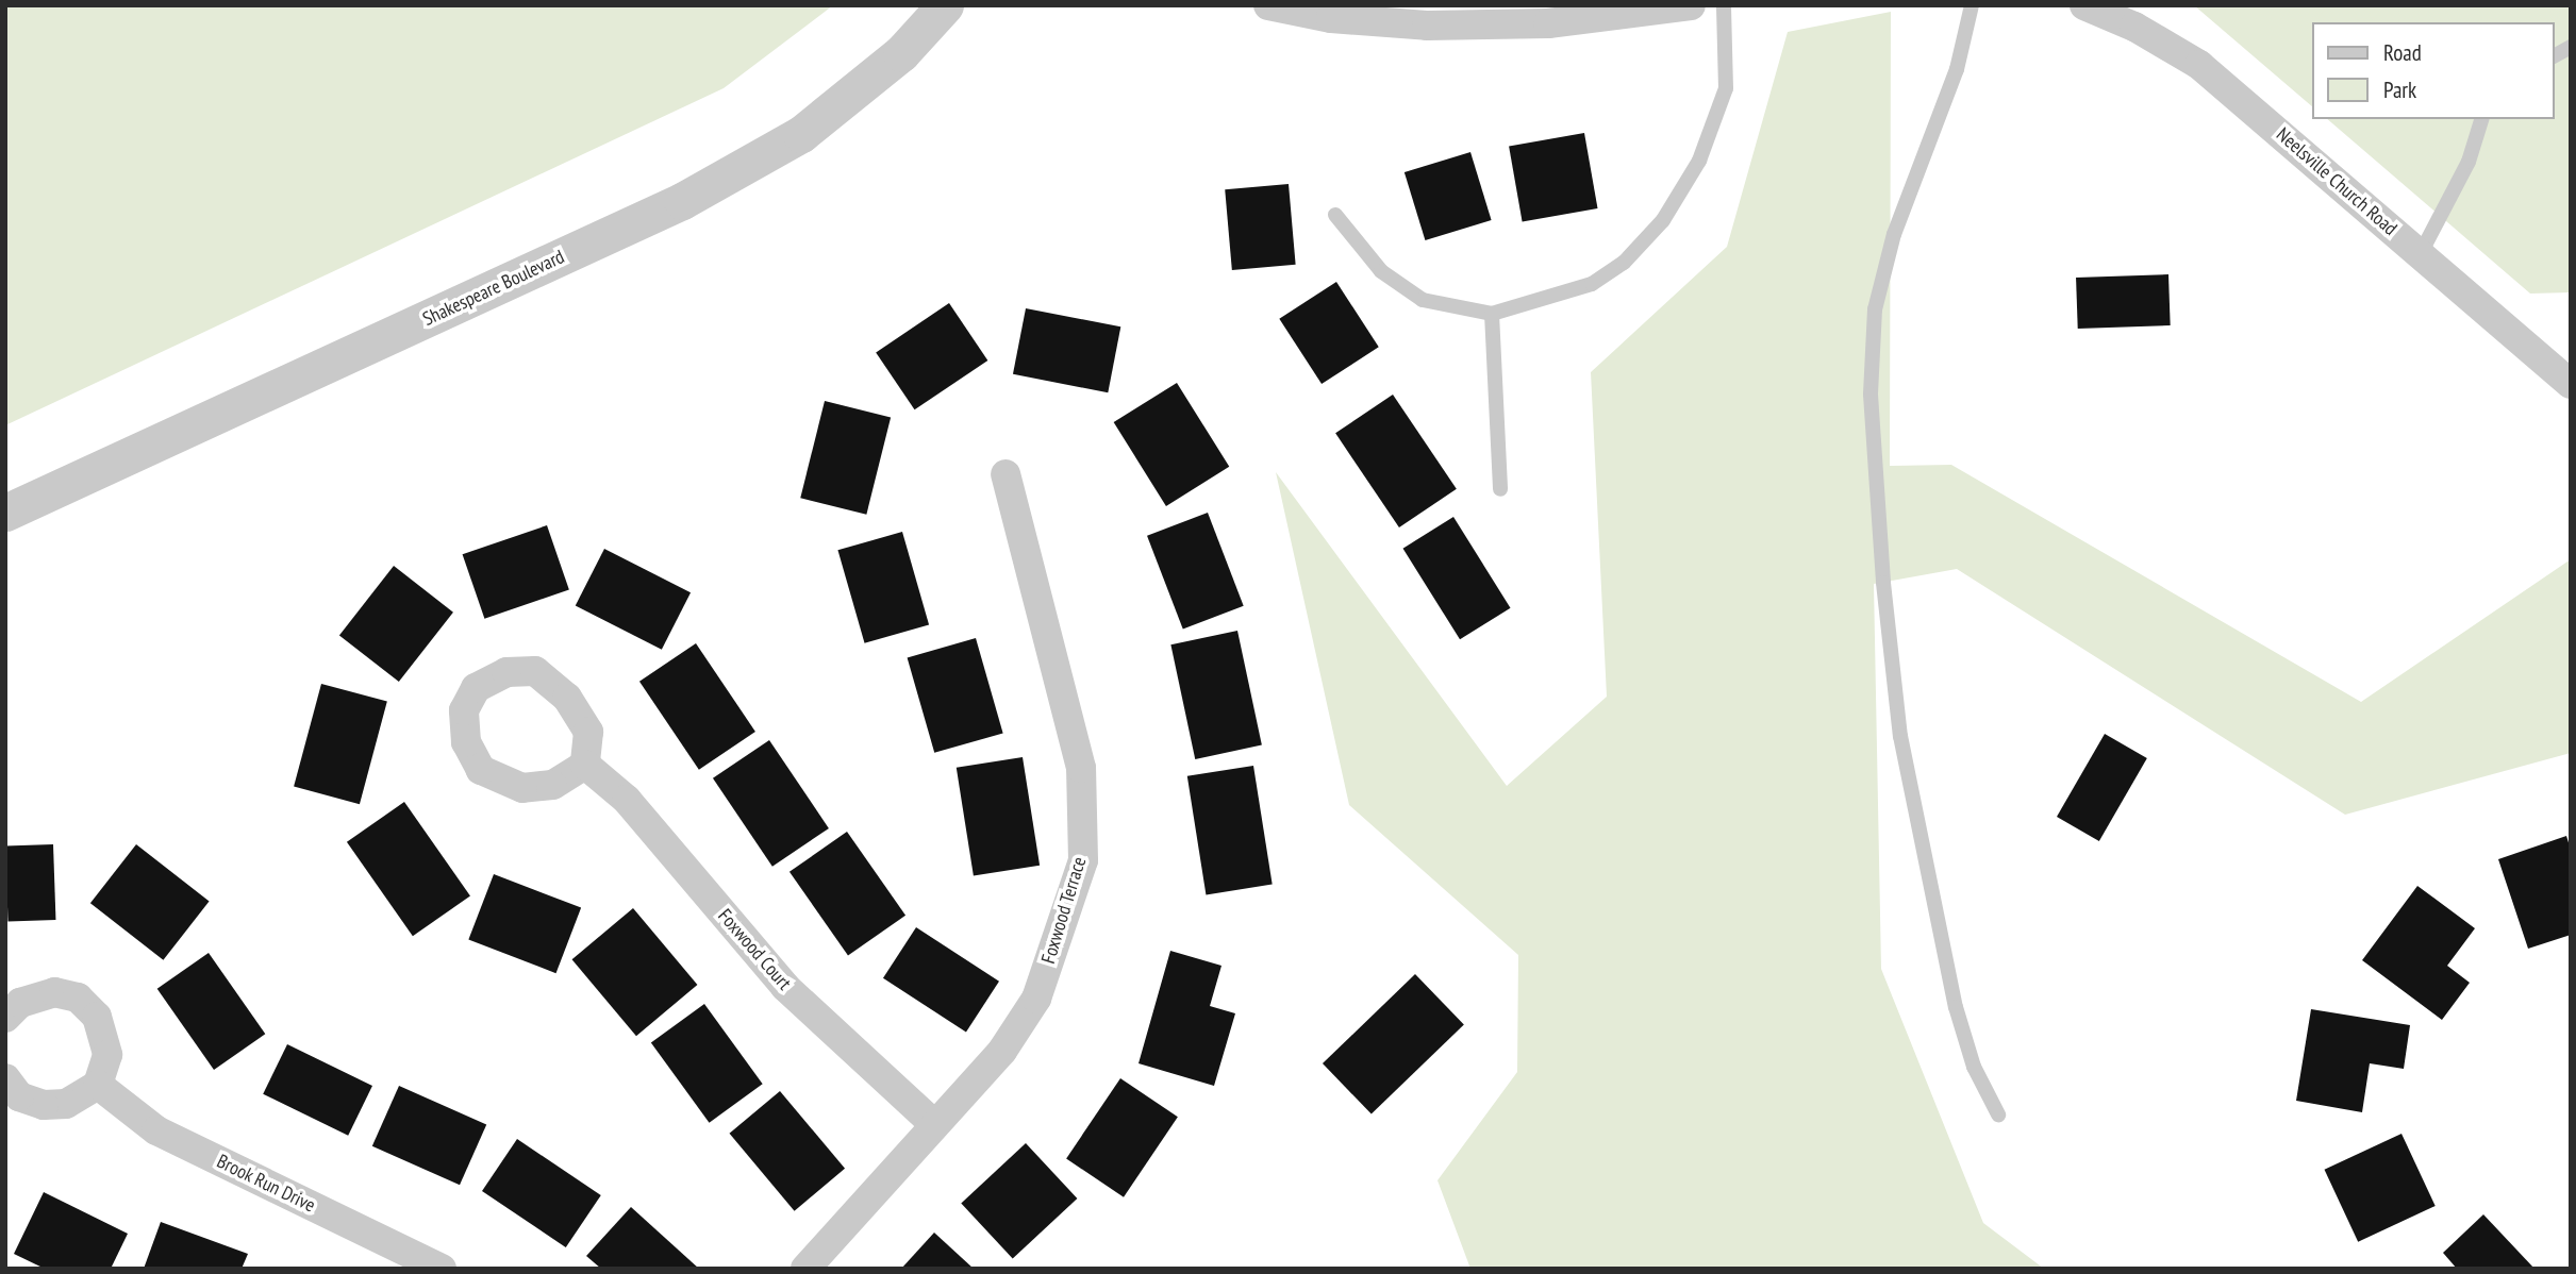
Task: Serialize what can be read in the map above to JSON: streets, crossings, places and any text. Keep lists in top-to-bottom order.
{
  "streets": {
    "street": [
      "Neelsville Church Road",
      "Shakespeare Boulevard",
      "Foxwood Terrace",
      "Foxwood Court",
      "Brook Run Drive"
    ]
  },
  "crossings": [
    ["Foxwood Terrace", "Foxwood Court"]
  ],
  "legend": ["Road", "Park"]
}
